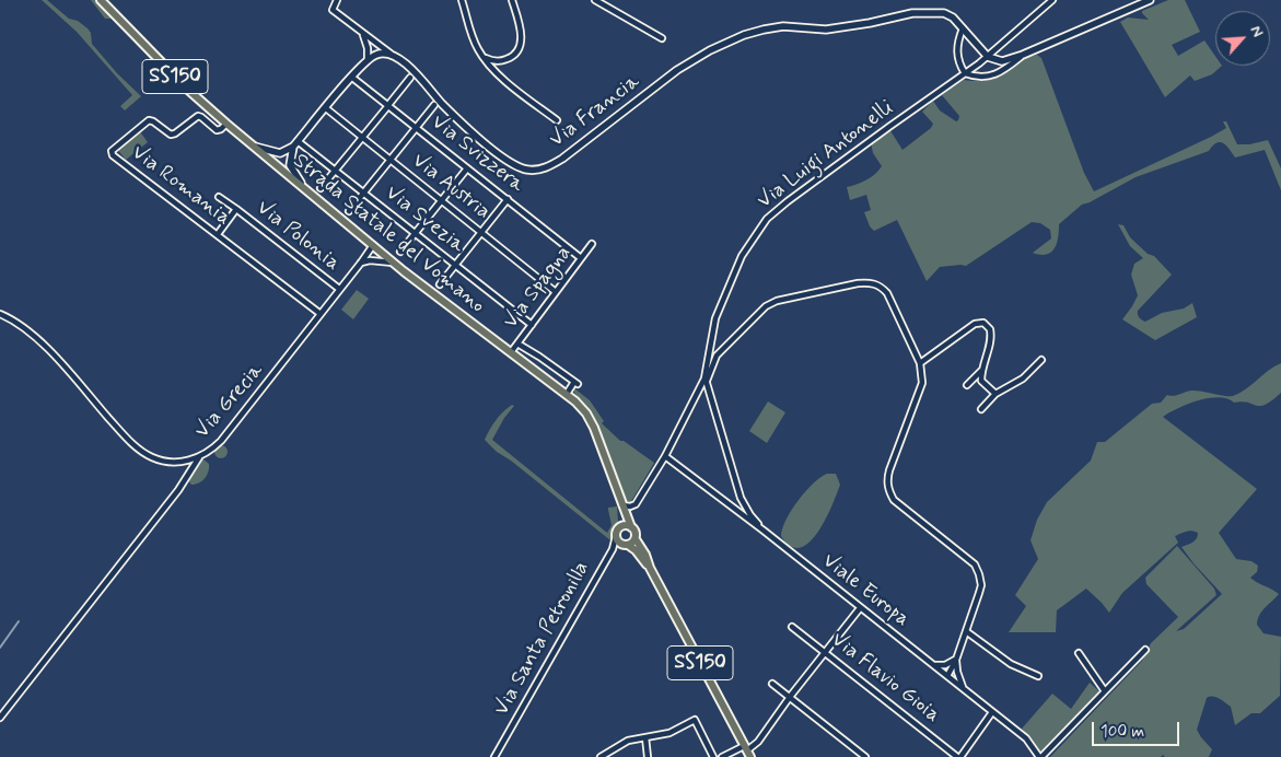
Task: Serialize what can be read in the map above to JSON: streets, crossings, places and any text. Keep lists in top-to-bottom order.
{
  "streets": {
    "main road": ["SS150", "Via Francia", "Strada Statale del Vomano"],
    "street": [
      "Via Svizzera",
      "Via Luigi Antonelli",
      "Via Romania",
      "Via Austria",
      "Via Svezia",
      "Via Polonia",
      "Via Spagna",
      "Via Grecia",
      "Viale Europa",
      "Via Santa Petronilla",
      "Via Flavio Gioia"
    ]
  },
  "crossings": [
    ["SS150", "Strada Statale del Vomano"],
    ["SS150", "Via Santa Petronilla"],
    ["Via Svizzera", "Via Spagna"],
    ["Via Luigi Antonelli", "Strada Statale del Vomano"],
    ["Via Luigi Antonelli", "Viale Europa"],
    ["Via Romania", "Strada Statale del Vomano"],
    ["Via Romania", "Via Polonia"],
    ["Via Romania", "Via Grecia"],
    ["Via Austria", "Via Spagna"],
    ["Via Svezia", "Via Spagna"],
    ["Strada Statale del Vomano", "Via Spagna"],
    ["Strada Statale del Vomano", "Via Grecia"],
    ["Strada Statale del Vomano", "Via Santa Petronilla"],
    ["Via Polonia", "Via Grecia"]
  ],
  "scale_bar": "100 m",
  "north": "top right"
}
